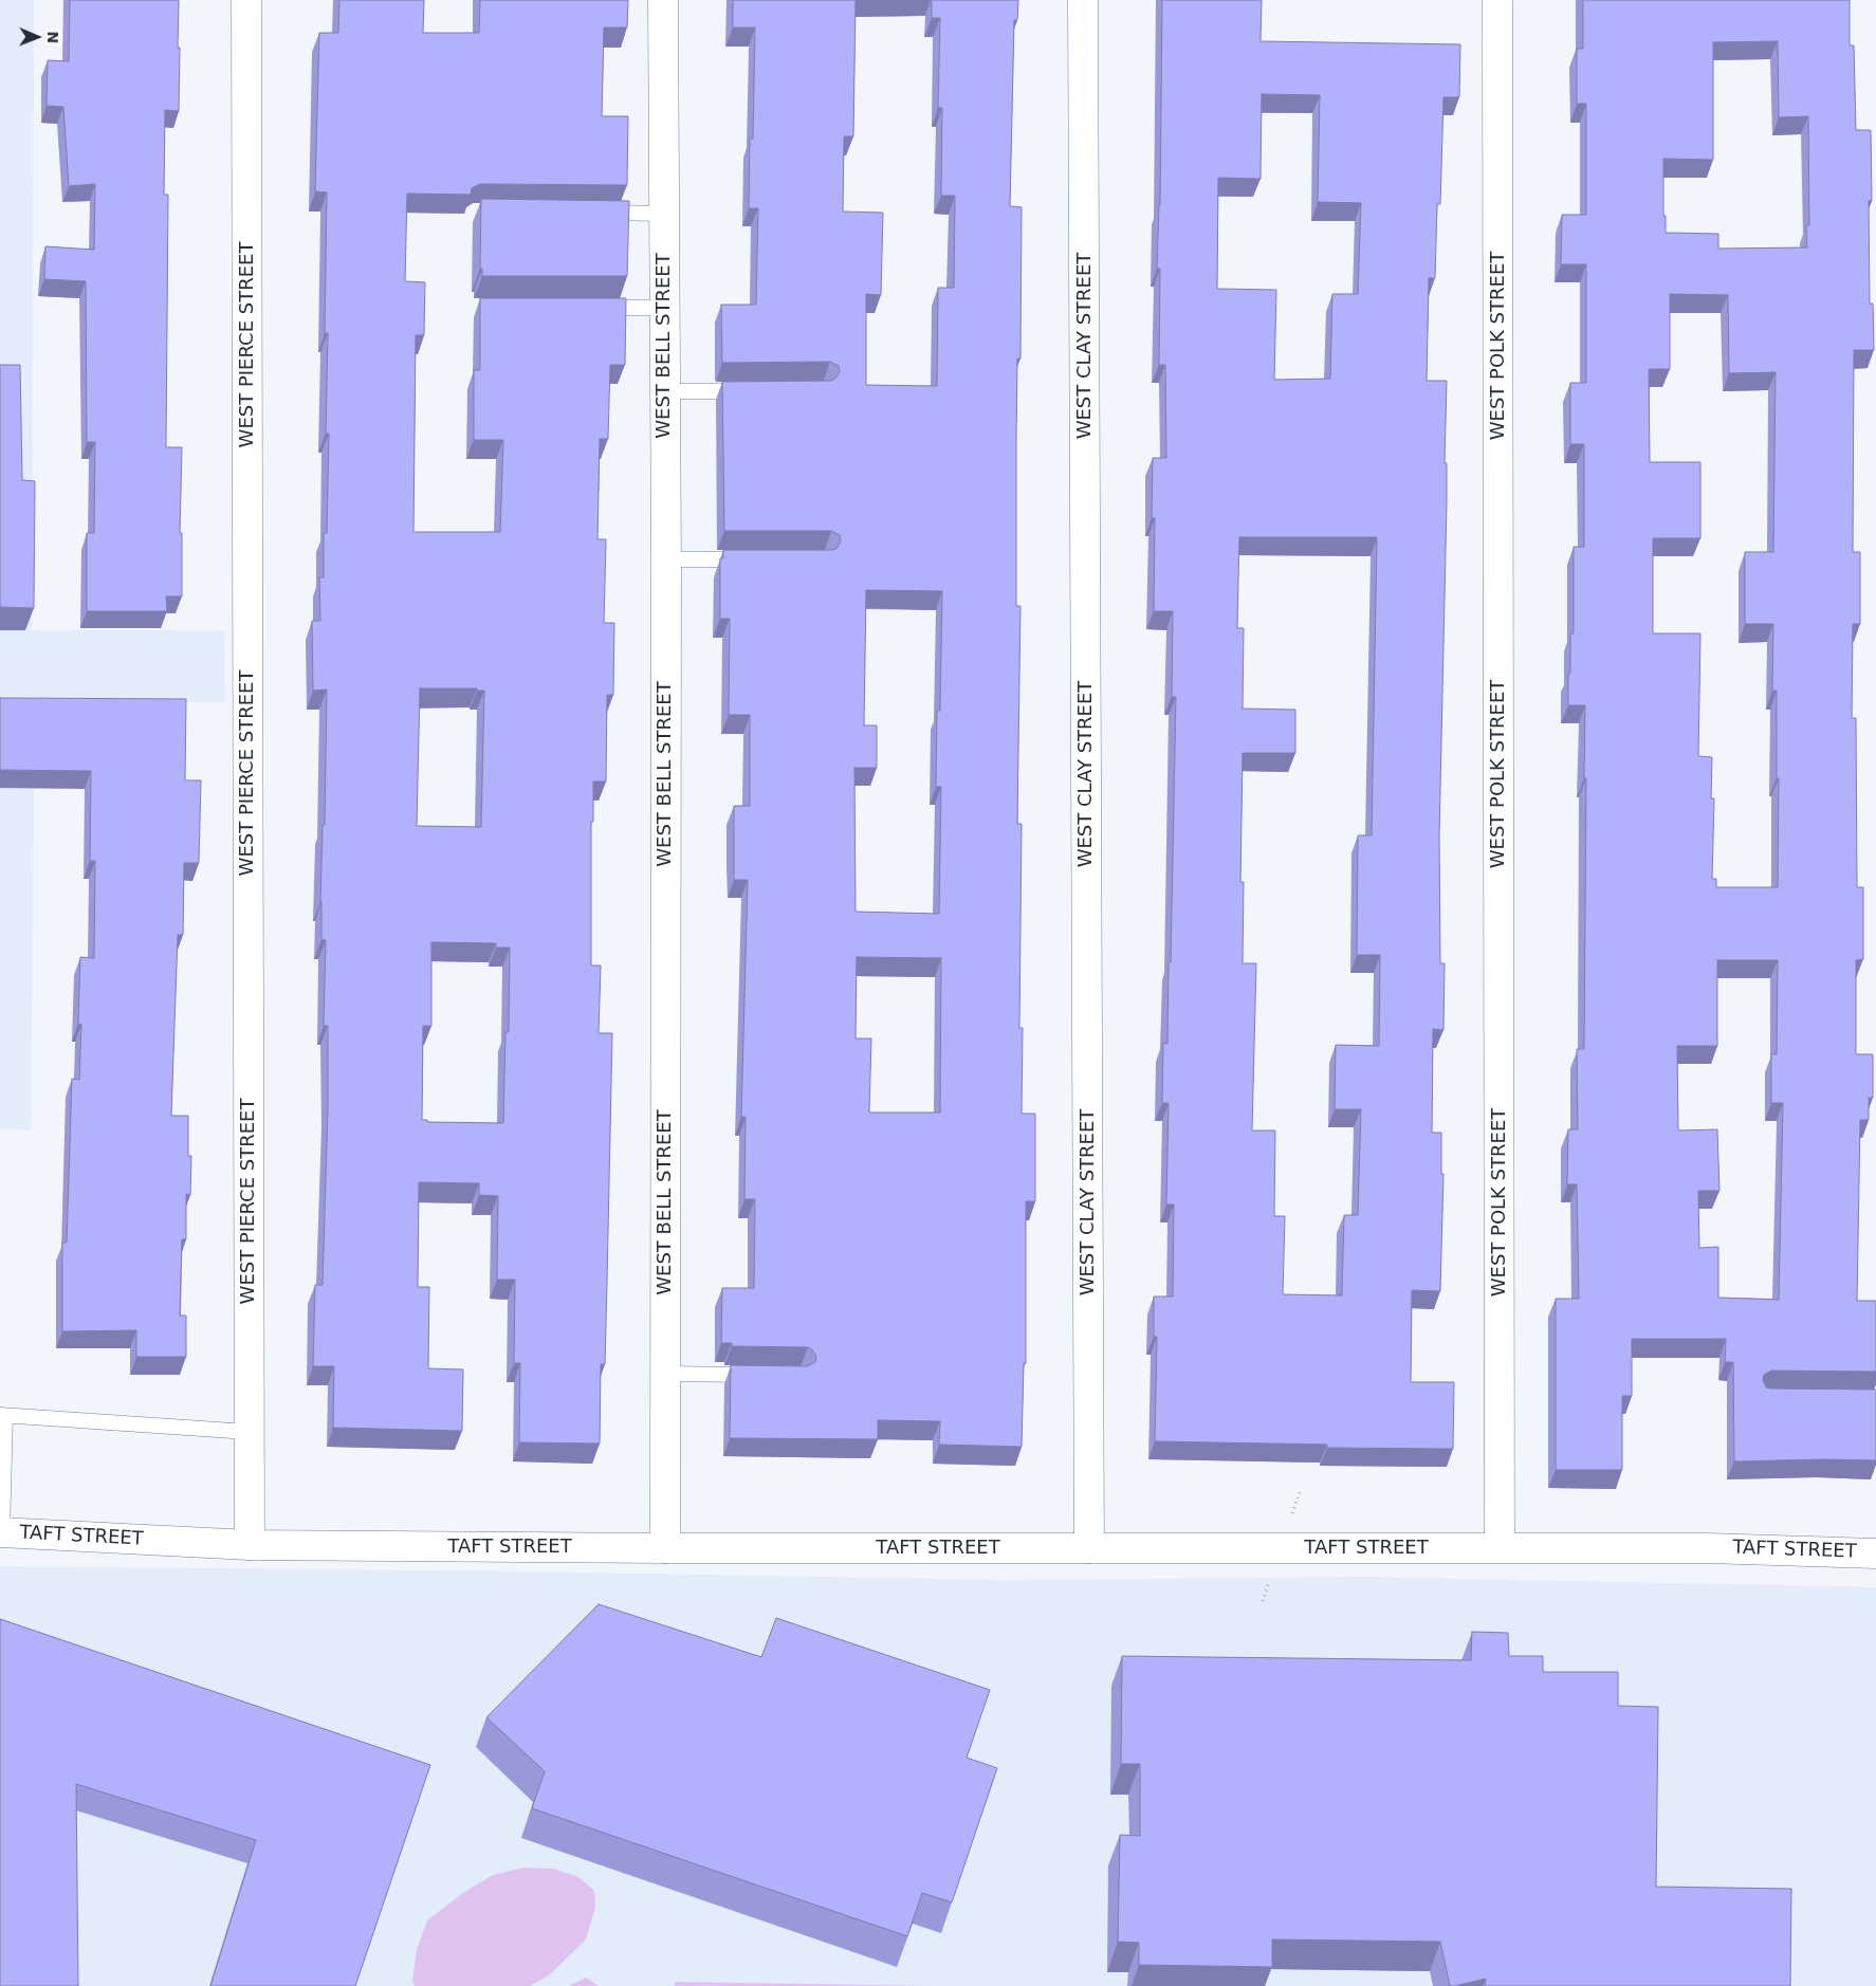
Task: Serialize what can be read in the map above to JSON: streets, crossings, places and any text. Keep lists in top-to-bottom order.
{
  "streets": {
    "street": [
      "WEST PIERCE STREET",
      "WEST BELL STREET",
      "WEST CLAY STREET",
      "WEST POLK STREET",
      "TAFT STREET"
    ]
  },
  "crossings": [
    ["WEST PIERCE STREET", "TAFT STREET"],
    ["WEST BELL STREET", "TAFT STREET"],
    ["WEST CLAY STREET", "TAFT STREET"],
    ["WEST POLK STREET", "TAFT STREET"]
  ],
  "north": "right"
}
